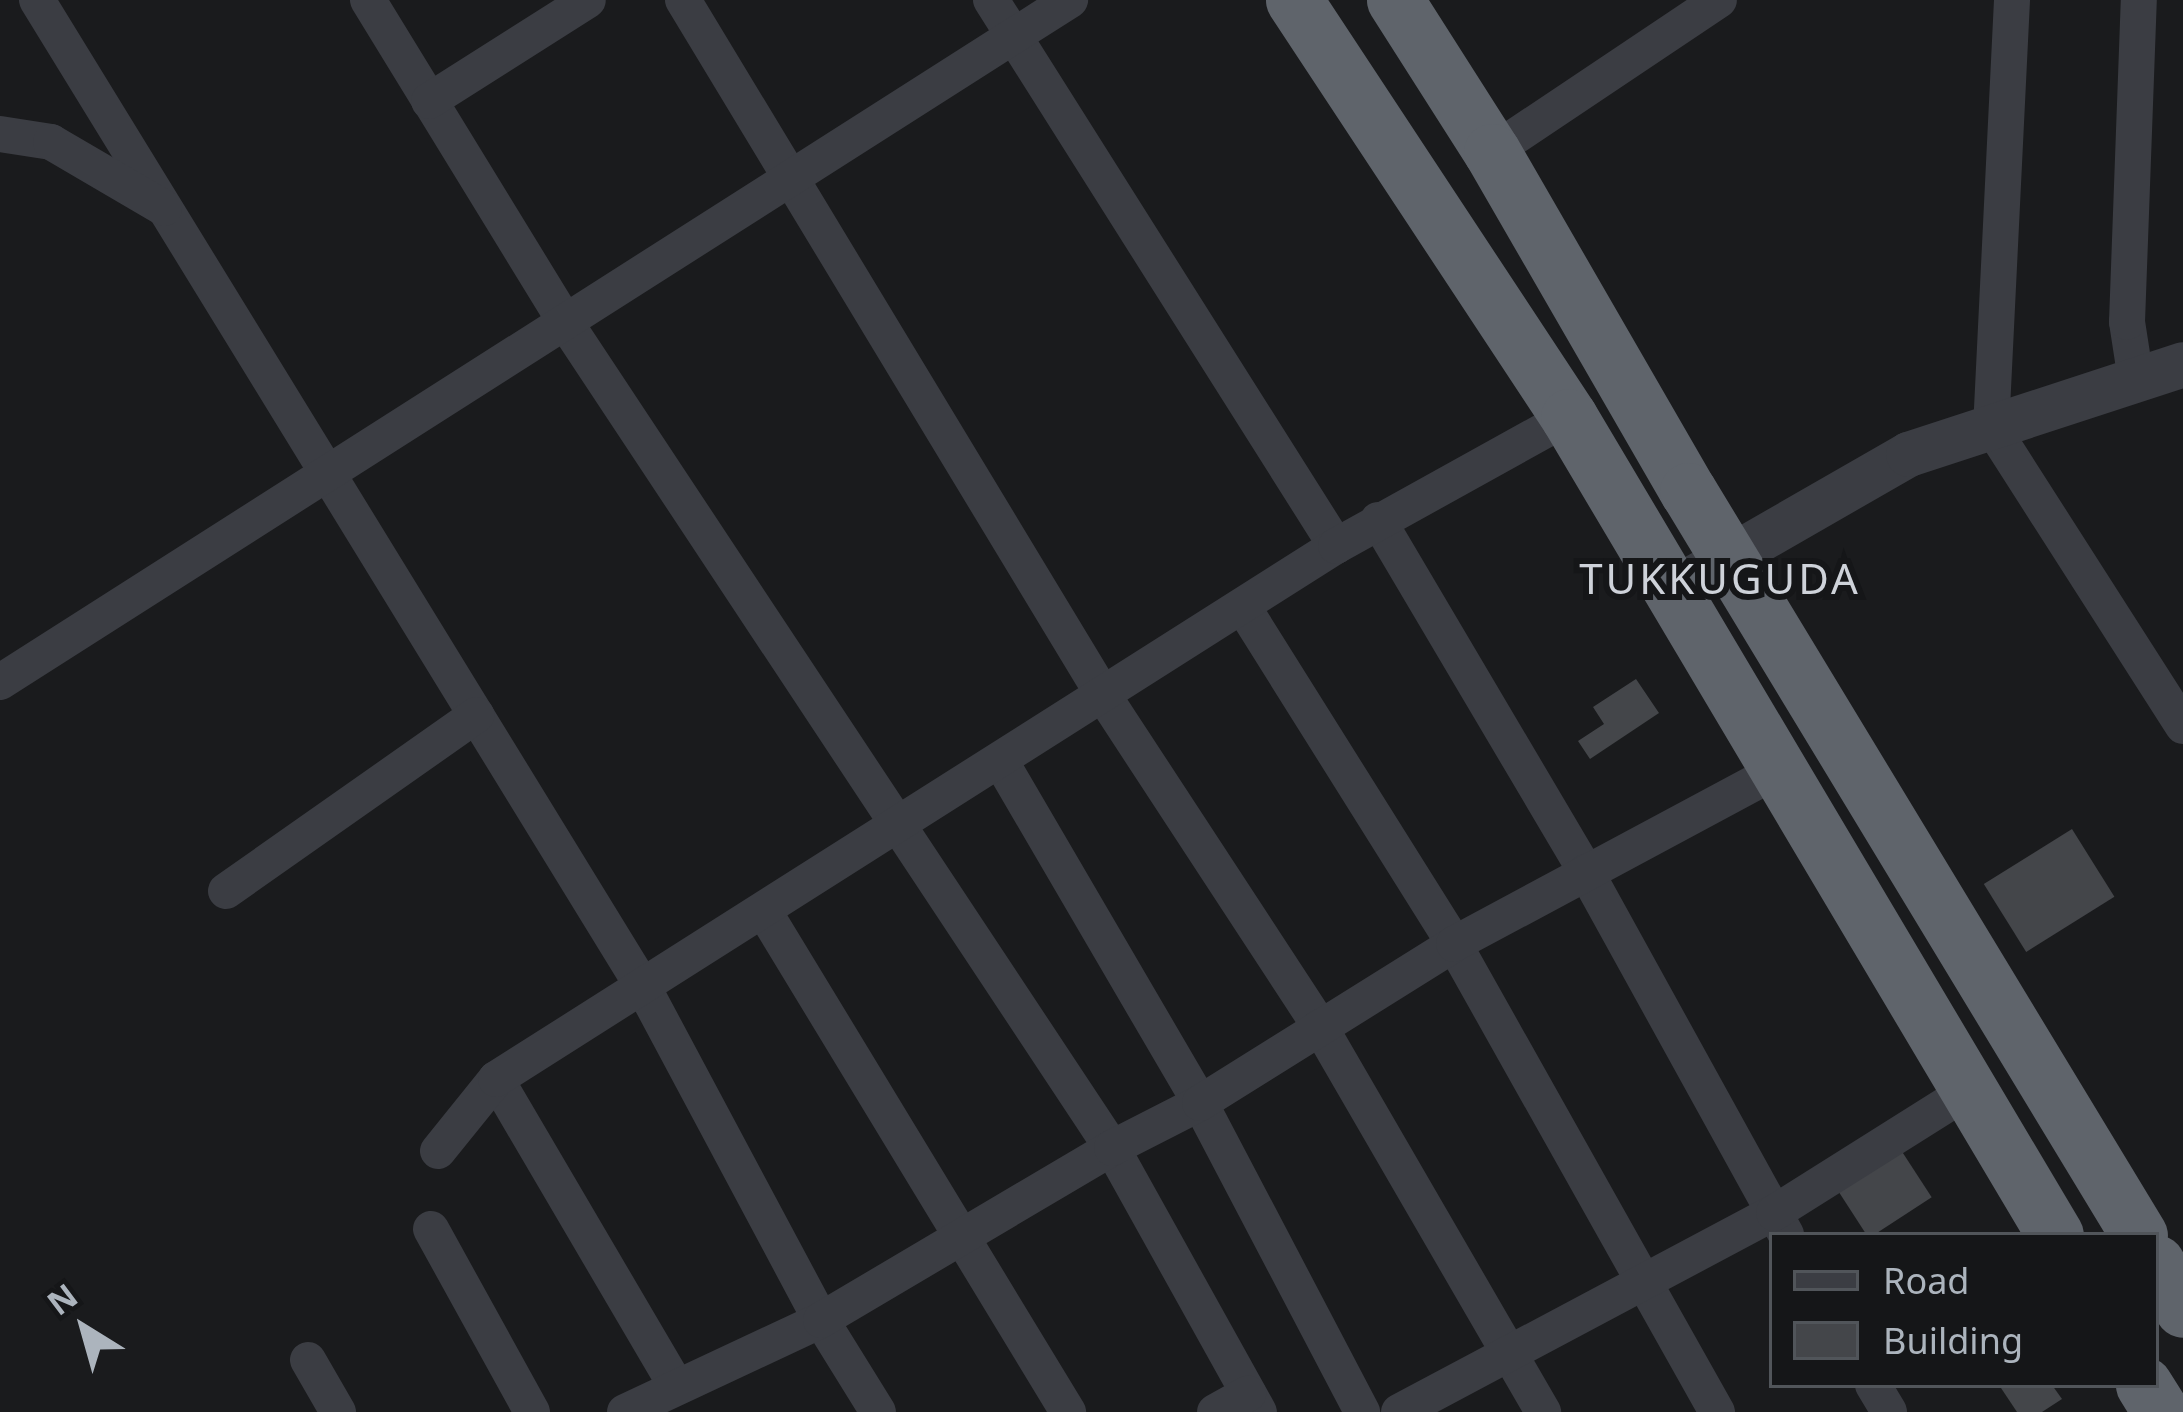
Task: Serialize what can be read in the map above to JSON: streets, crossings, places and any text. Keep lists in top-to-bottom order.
{
  "districts": ["TUKKUGUDA"],
  "legend": ["Road", "Building"],
  "north": "top left"
}
